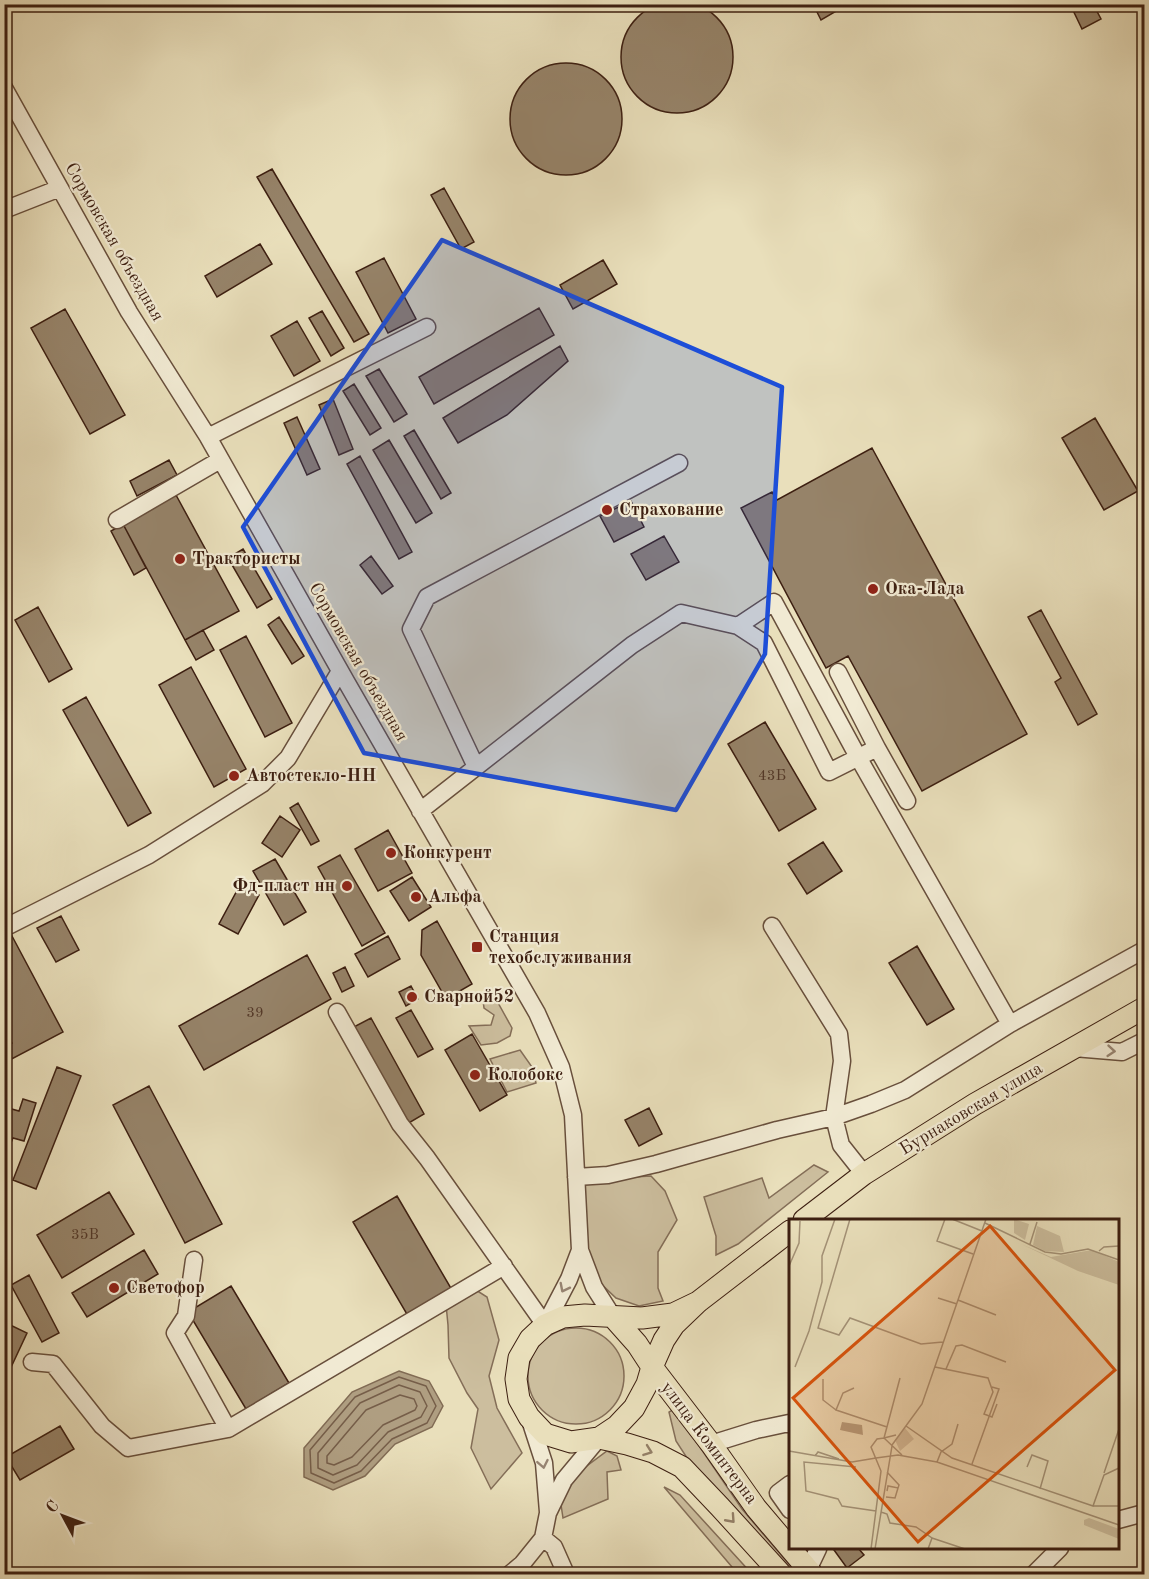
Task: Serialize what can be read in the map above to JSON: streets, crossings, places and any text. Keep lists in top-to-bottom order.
{
  "streets": {
    "main road": ["Бурнаковская улица", "улица Коминтерна"],
    "street": ["Сормовская объездная"]
  },
  "places": {
    "other": [
      "Страхование",
      "Трактористы",
      "Ока-Лада",
      "Автостекло-НН",
      "Конкурент",
      "Фд-пласт нн",
      "Альфа",
      "Сварной52",
      "Колобокс",
      "Светофор"
    ],
    "transit": ["Станция техобслуживания"]
  },
  "house_numbers": ["43Б", "39", "35В"],
  "north": "top left"
}
